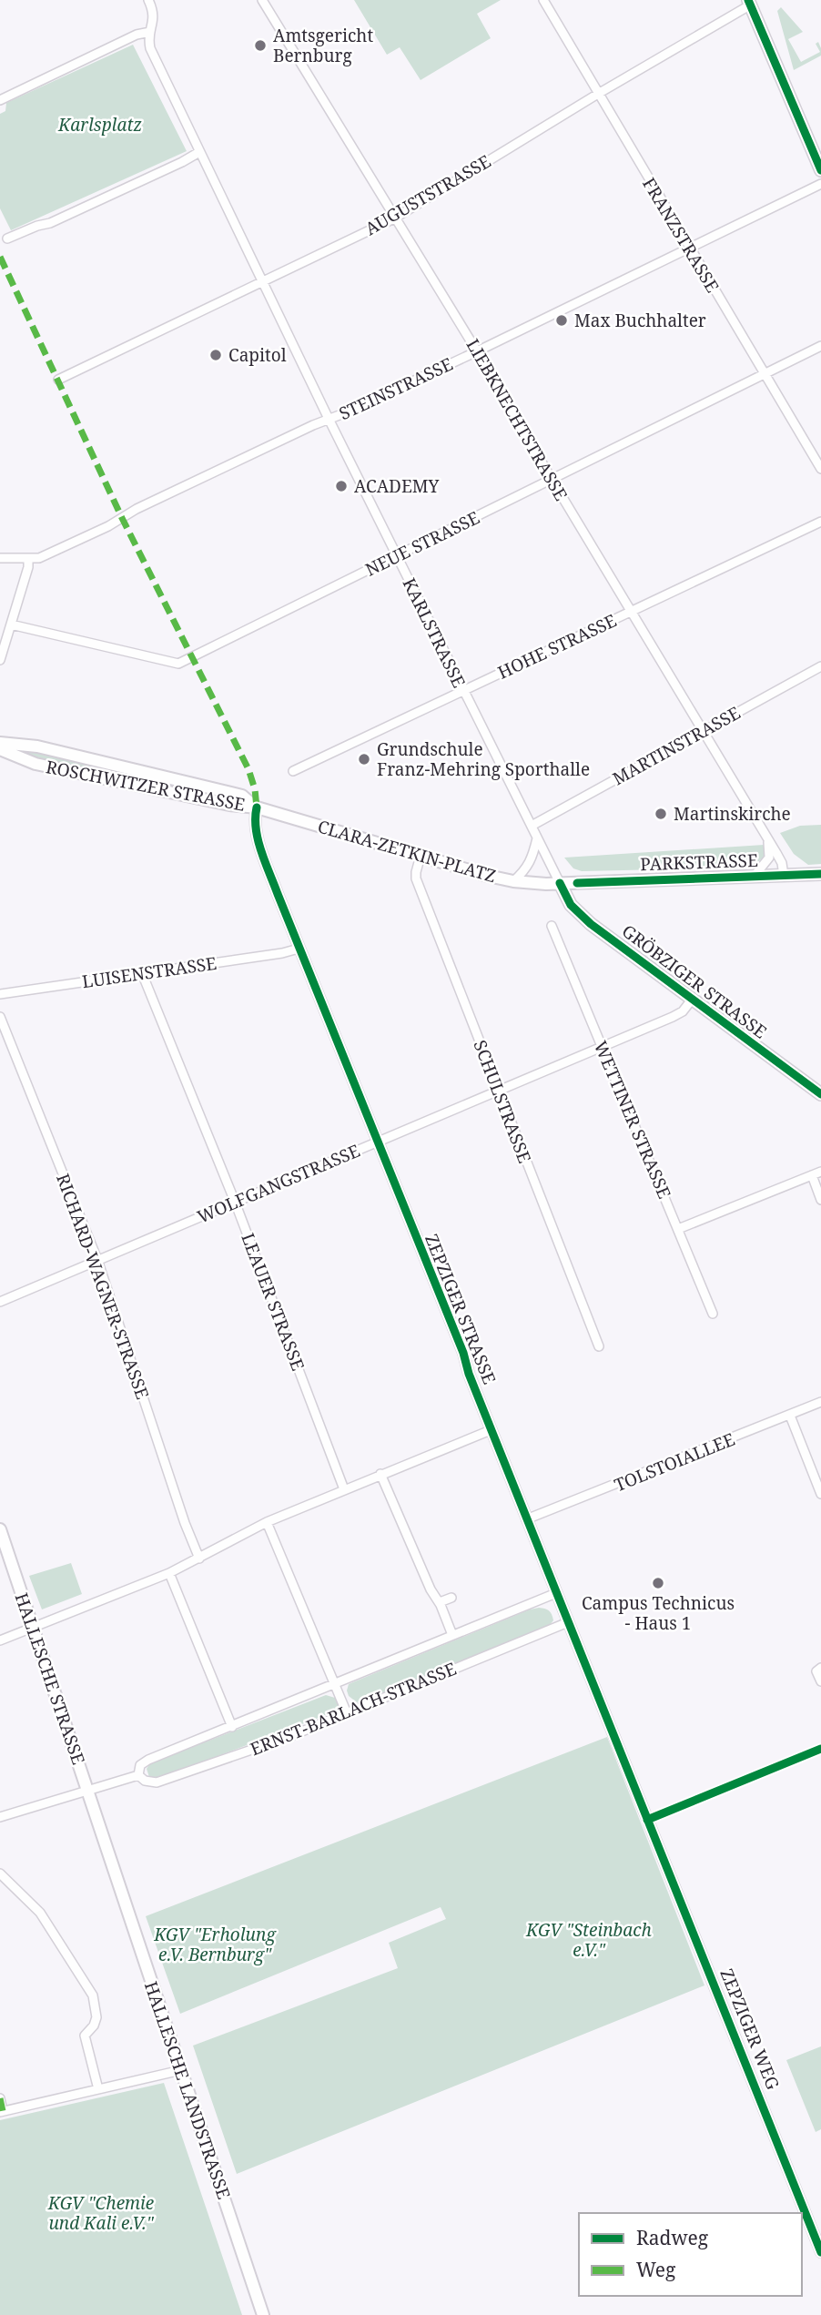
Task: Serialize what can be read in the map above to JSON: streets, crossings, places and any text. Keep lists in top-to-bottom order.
{
  "streets": {
    "main road": [
      "ROSCHWITZER STRASSE",
      "CLARA-ZETKIN-PLATZ",
      "PARKSTRASSE",
      "GRÖBZIGER STRASSE",
      "HALLESCHE STRASSE",
      "HALLESCHE LANDSTRASSE"
    ],
    "street": [
      "AUGUSTSTRASSE",
      "FRANZSTRASSE",
      "STEINSTRASSE",
      "LIEBKNECHTSTRASSE",
      "NEUE STRASSE",
      "KARLSTRASSE",
      "HOHE STRASSE",
      "MARTINSTRASSE",
      "LUISENSTRASSE",
      "SCHULSTRASSE",
      "WETTINER STRASSE",
      "WOLFGANGSTRASSE",
      "RICHARD-WAGNER-STRASSE",
      "LEAUER STRASSE",
      "ZEPZIGER STRASSE",
      "TOLSTOIALLEE",
      "ERNST-BARLACH-STRASSE",
      "ZEPZIGER WEG"
    ]
  },
  "crossings": [
    ["AUGUSTSTRASSE", "FRANZSTRASSE"],
    ["AUGUSTSTRASSE", "LIEBKNECHTSTRASSE"],
    ["AUGUSTSTRASSE", "KARLSTRASSE"],
    ["FRANZSTRASSE", "STEINSTRASSE"],
    ["FRANZSTRASSE", "NEUE STRASSE"],
    ["STEINSTRASSE", "LIEBKNECHTSTRASSE"],
    ["STEINSTRASSE", "KARLSTRASSE"],
    ["LIEBKNECHTSTRASSE", "NEUE STRASSE"],
    ["LIEBKNECHTSTRASSE", "HOHE STRASSE"],
    ["LIEBKNECHTSTRASSE", "MARTINSTRASSE"],
    ["LIEBKNECHTSTRASSE", "PARKSTRASSE"],
    ["NEUE STRASSE", "KARLSTRASSE"],
    ["KARLSTRASSE", "HOHE STRASSE"],
    ["KARLSTRASSE", "MARTINSTRASSE"],
    ["KARLSTRASSE", "CLARA-ZETKIN-PLATZ"],
    ["KARLSTRASSE", "PARKSTRASSE"],
    ["KARLSTRASSE", "GRÖBZIGER STRASSE"],
    ["ROSCHWITZER STRASSE", "CLARA-ZETKIN-PLATZ"],
    ["ROSCHWITZER STRASSE", "ZEPZIGER STRASSE"],
    ["CLARA-ZETKIN-PLATZ", "PARKSTRASSE"],
    ["CLARA-ZETKIN-PLATZ", "GRÖBZIGER STRASSE"],
    ["CLARA-ZETKIN-PLATZ", "SCHULSTRASSE"],
    ["CLARA-ZETKIN-PLATZ", "ZEPZIGER STRASSE"],
    ["PARKSTRASSE", "GRÖBZIGER STRASSE"],
    ["LUISENSTRASSE", "LEAUER STRASSE"],
    ["LUISENSTRASSE", "ZEPZIGER STRASSE"],
    ["GRÖBZIGER STRASSE", "WOLFGANGSTRASSE"],
    ["SCHULSTRASSE", "WOLFGANGSTRASSE"],
    ["WETTINER STRASSE", "WOLFGANGSTRASSE"],
    ["WOLFGANGSTRASSE", "RICHARD-WAGNER-STRASSE"],
    ["WOLFGANGSTRASSE", "LEAUER STRASSE"],
    ["WOLFGANGSTRASSE", "ZEPZIGER STRASSE"],
    ["ZEPZIGER STRASSE", "TOLSTOIALLEE"],
    ["ZEPZIGER STRASSE", "ERNST-BARLACH-STRASSE"],
    ["ZEPZIGER STRASSE", "ZEPZIGER WEG"],
    ["HALLESCHE STRASSE", "ERNST-BARLACH-STRASSE"],
    ["HALLESCHE STRASSE", "HALLESCHE LANDSTRASSE"],
    ["ERNST-BARLACH-STRASSE", "HALLESCHE LANDSTRASSE"]
  ],
  "parks": [
    "Karlsplatz",
    "KGV \"Steinbach e.V.\"",
    "KGV \"Erholung e.V. Bernburg\"",
    "KGV \"Chemie und Kali e.V.\""
  ],
  "places": [
    "Amtsgericht Bernburg",
    "Max Buchhalter",
    "Capitol",
    "ACADEMY",
    "Grundschule Franz-Mehring Sporthalle",
    "Martinskirche",
    "Campus Technicus - Haus 1"
  ],
  "legend": ["Radweg", "Weg"]
}
